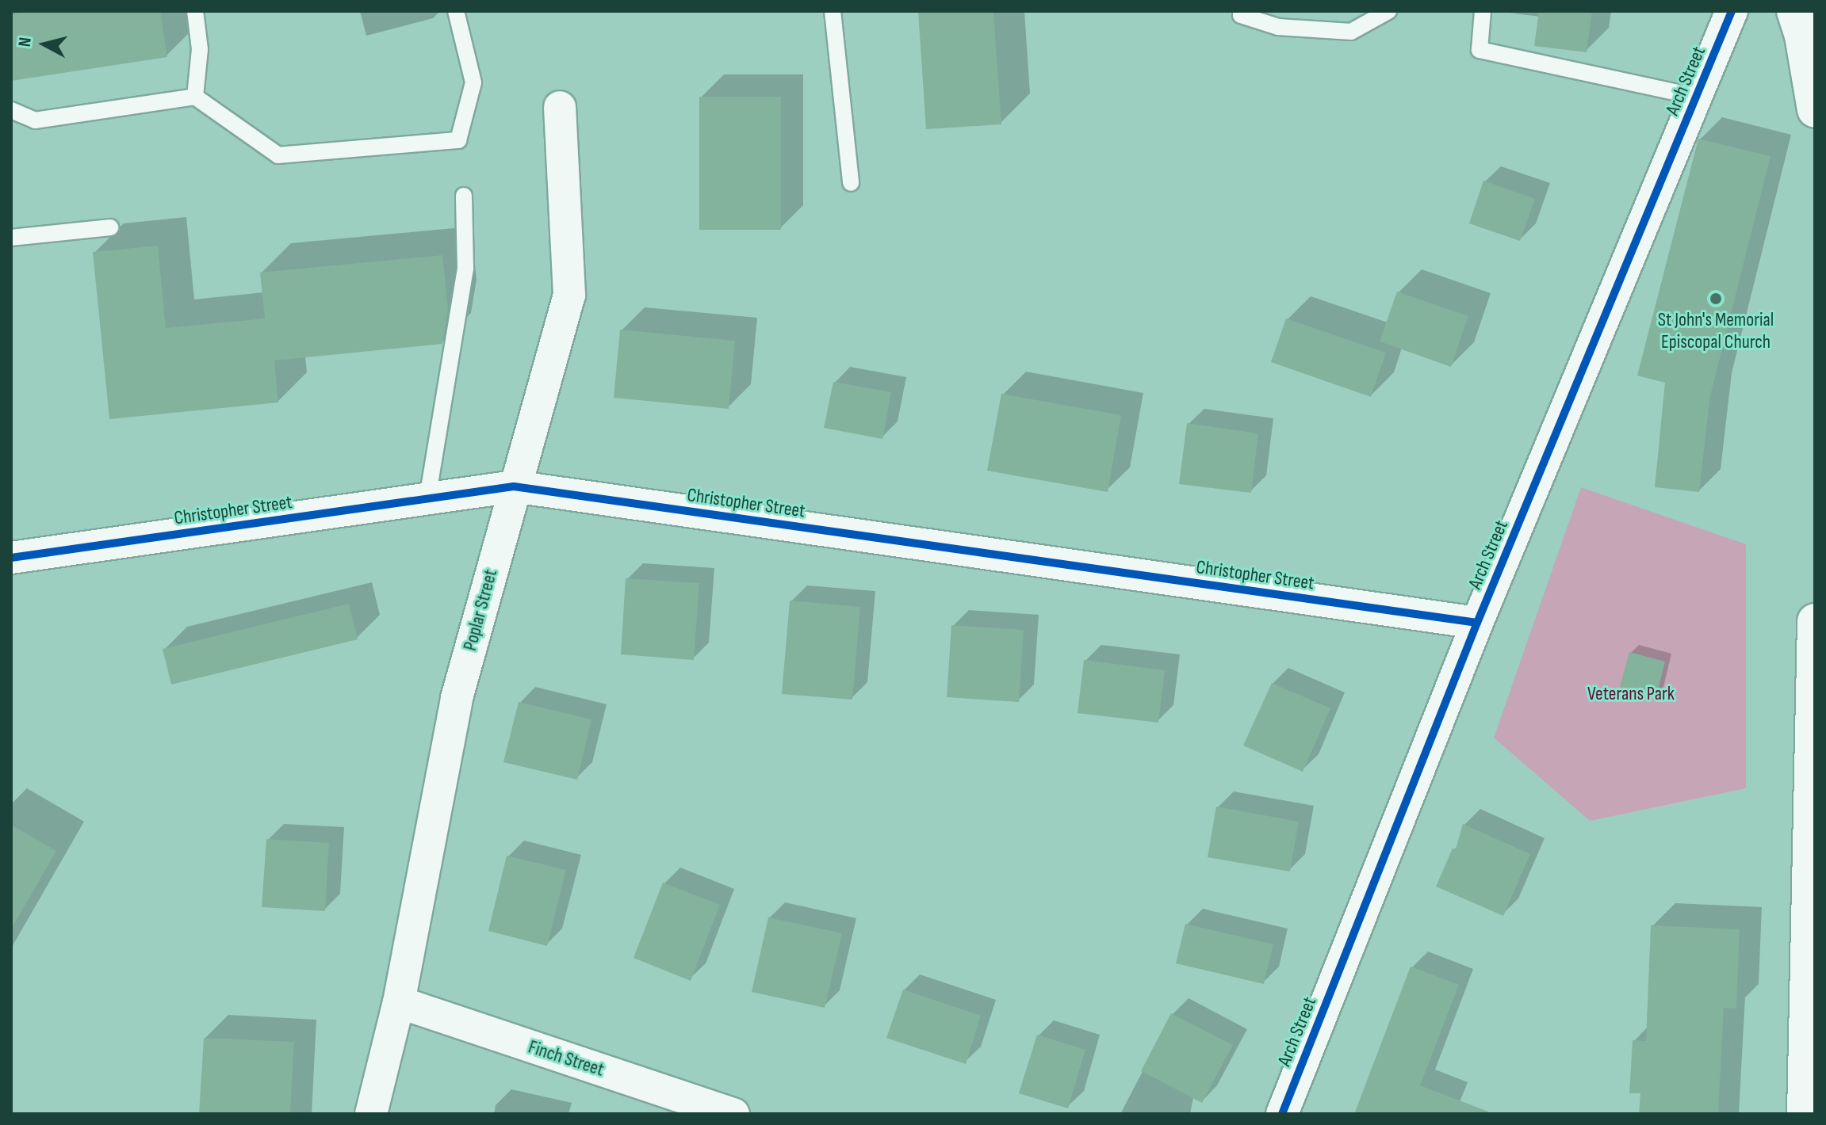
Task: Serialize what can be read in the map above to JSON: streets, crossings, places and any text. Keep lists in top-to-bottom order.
{
  "streets": {
    "street": [
      "Arch Street",
      "Christopher Street",
      "Poplar Street",
      "Finch Street"
    ]
  },
  "crossings": [
    ["Arch Street", "Christopher Street"],
    ["Christopher Street", "Poplar Street"],
    ["Poplar Street", "Finch Street"]
  ],
  "parks": ["Veterans Park"],
  "places": ["St John's Memorial Episcopal Church"],
  "north": "left"
}
